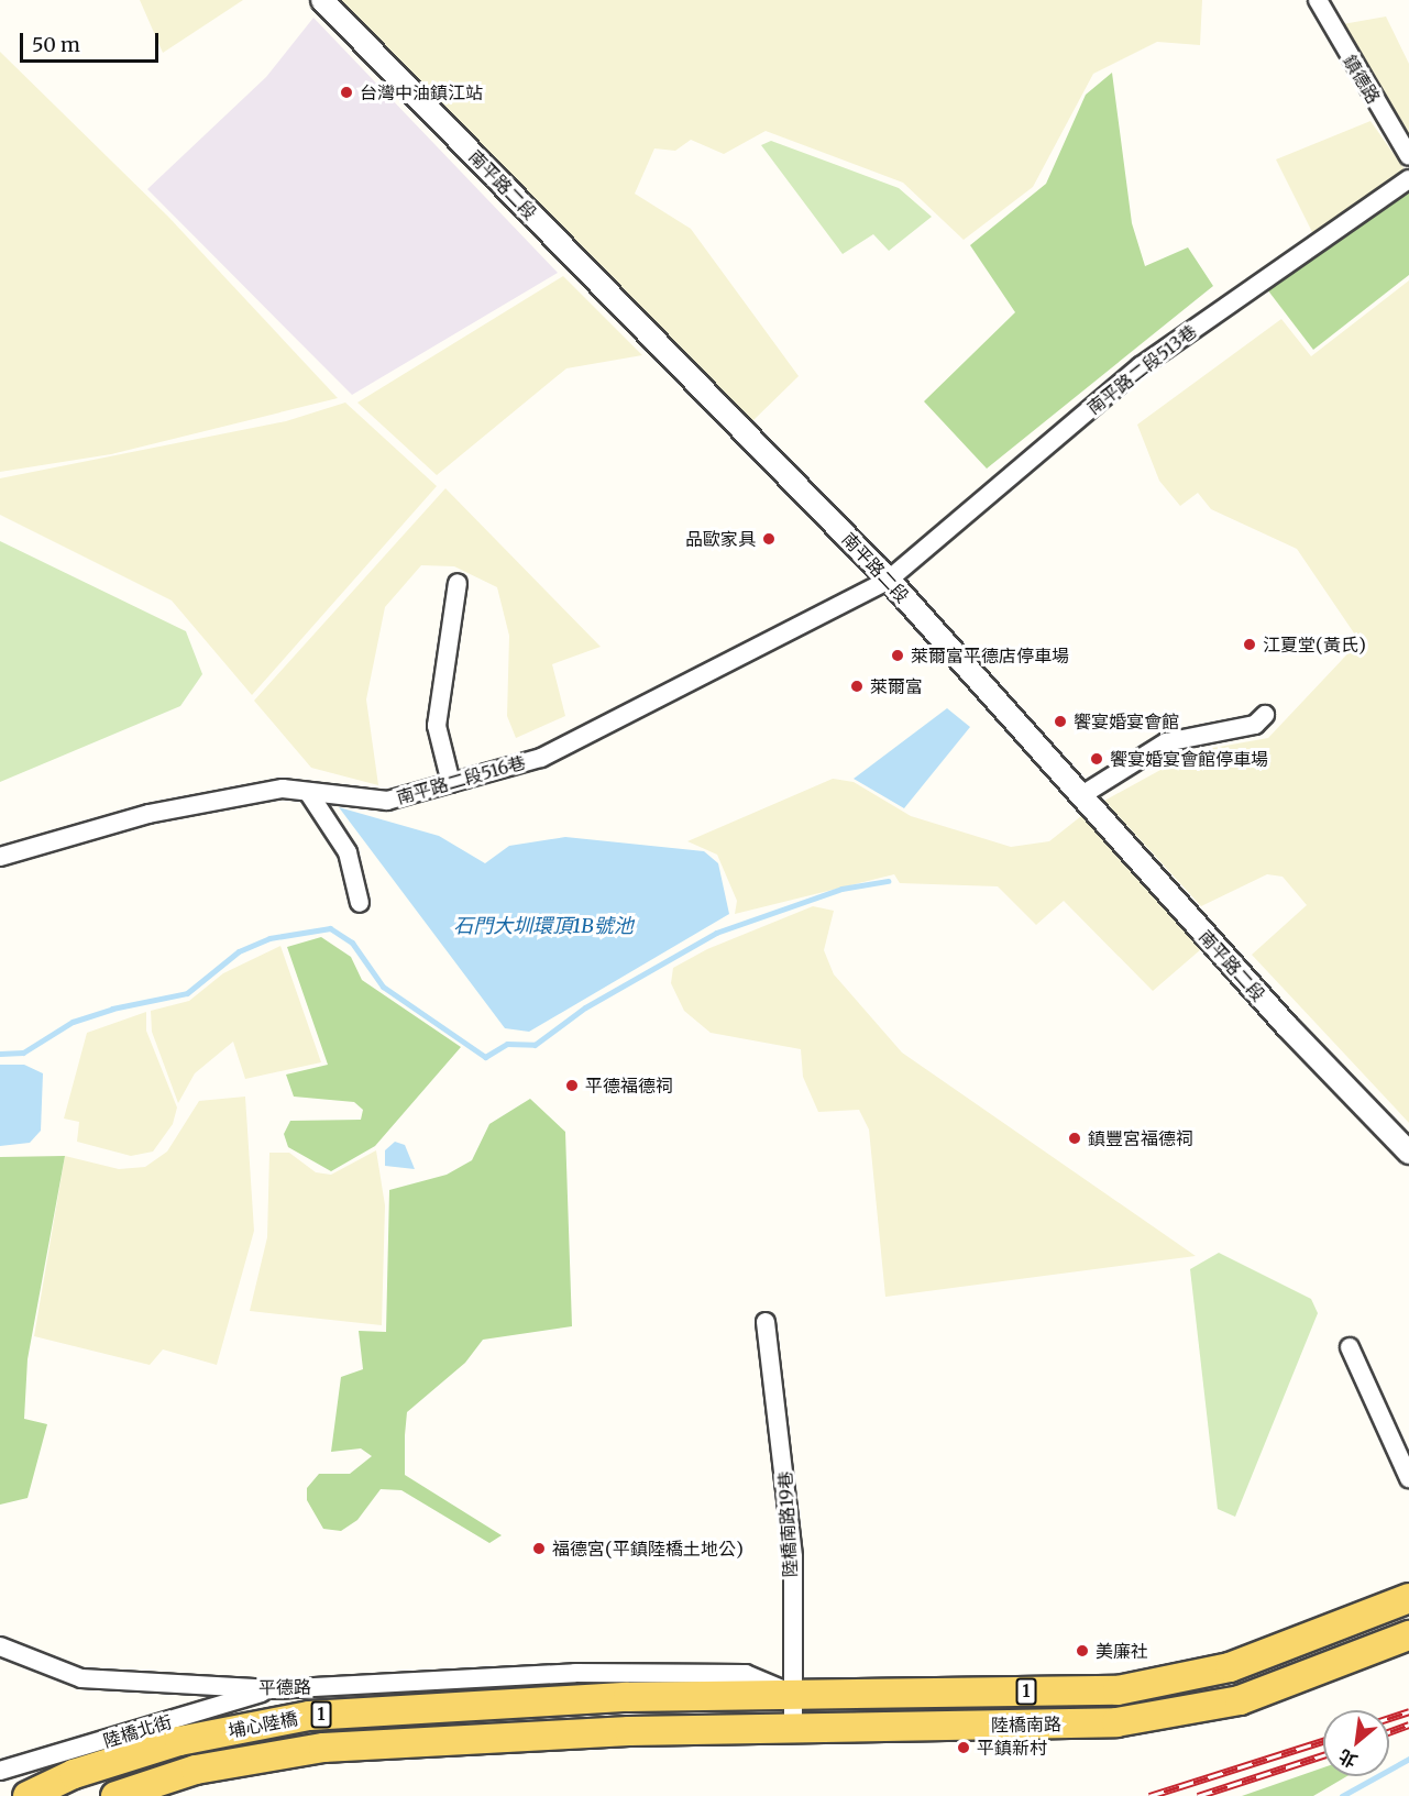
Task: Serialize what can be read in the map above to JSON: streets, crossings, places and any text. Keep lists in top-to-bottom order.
{
  "streets": {
    "main road": ["1", "埔心陸橋", "陸橋南路"],
    "street": [
      "鎮德路",
      "南平路二段",
      "南平路二段513巷",
      "南平路二段516巷",
      "陸橋南路19巷",
      "平德路",
      "陸橋北街"
    ]
  },
  "crossings": [
    ["南平路二段", "南平路二段513巷"],
    ["南平路二段", "南平路二段516巷"],
    ["南平路二段513巷", "南平路二段516巷"],
    ["陸橋南路19巷", "陸橋南路"],
    ["平德路", "陸橋南路"],
    ["平德路", "陸橋北街"],
    ["埔心陸橋", "陸橋南路"]
  ],
  "water": ["石門大圳環頂1B號池"],
  "places": [
    "台灣中油鎮江站",
    "品歐家具",
    "江夏堂(黃氏)",
    "萊爾富平德店停車場",
    "萊爾富",
    "饗宴婚宴會館",
    "饗宴婚宴會館停車場",
    "平德福德祠",
    "鎮豐宮福德祠",
    "福德宮(平鎮陸橋土地公)",
    "美廉社",
    "平鎮新村"
  ],
  "scale_bar": "50 m",
  "north": "bottom left"
}
